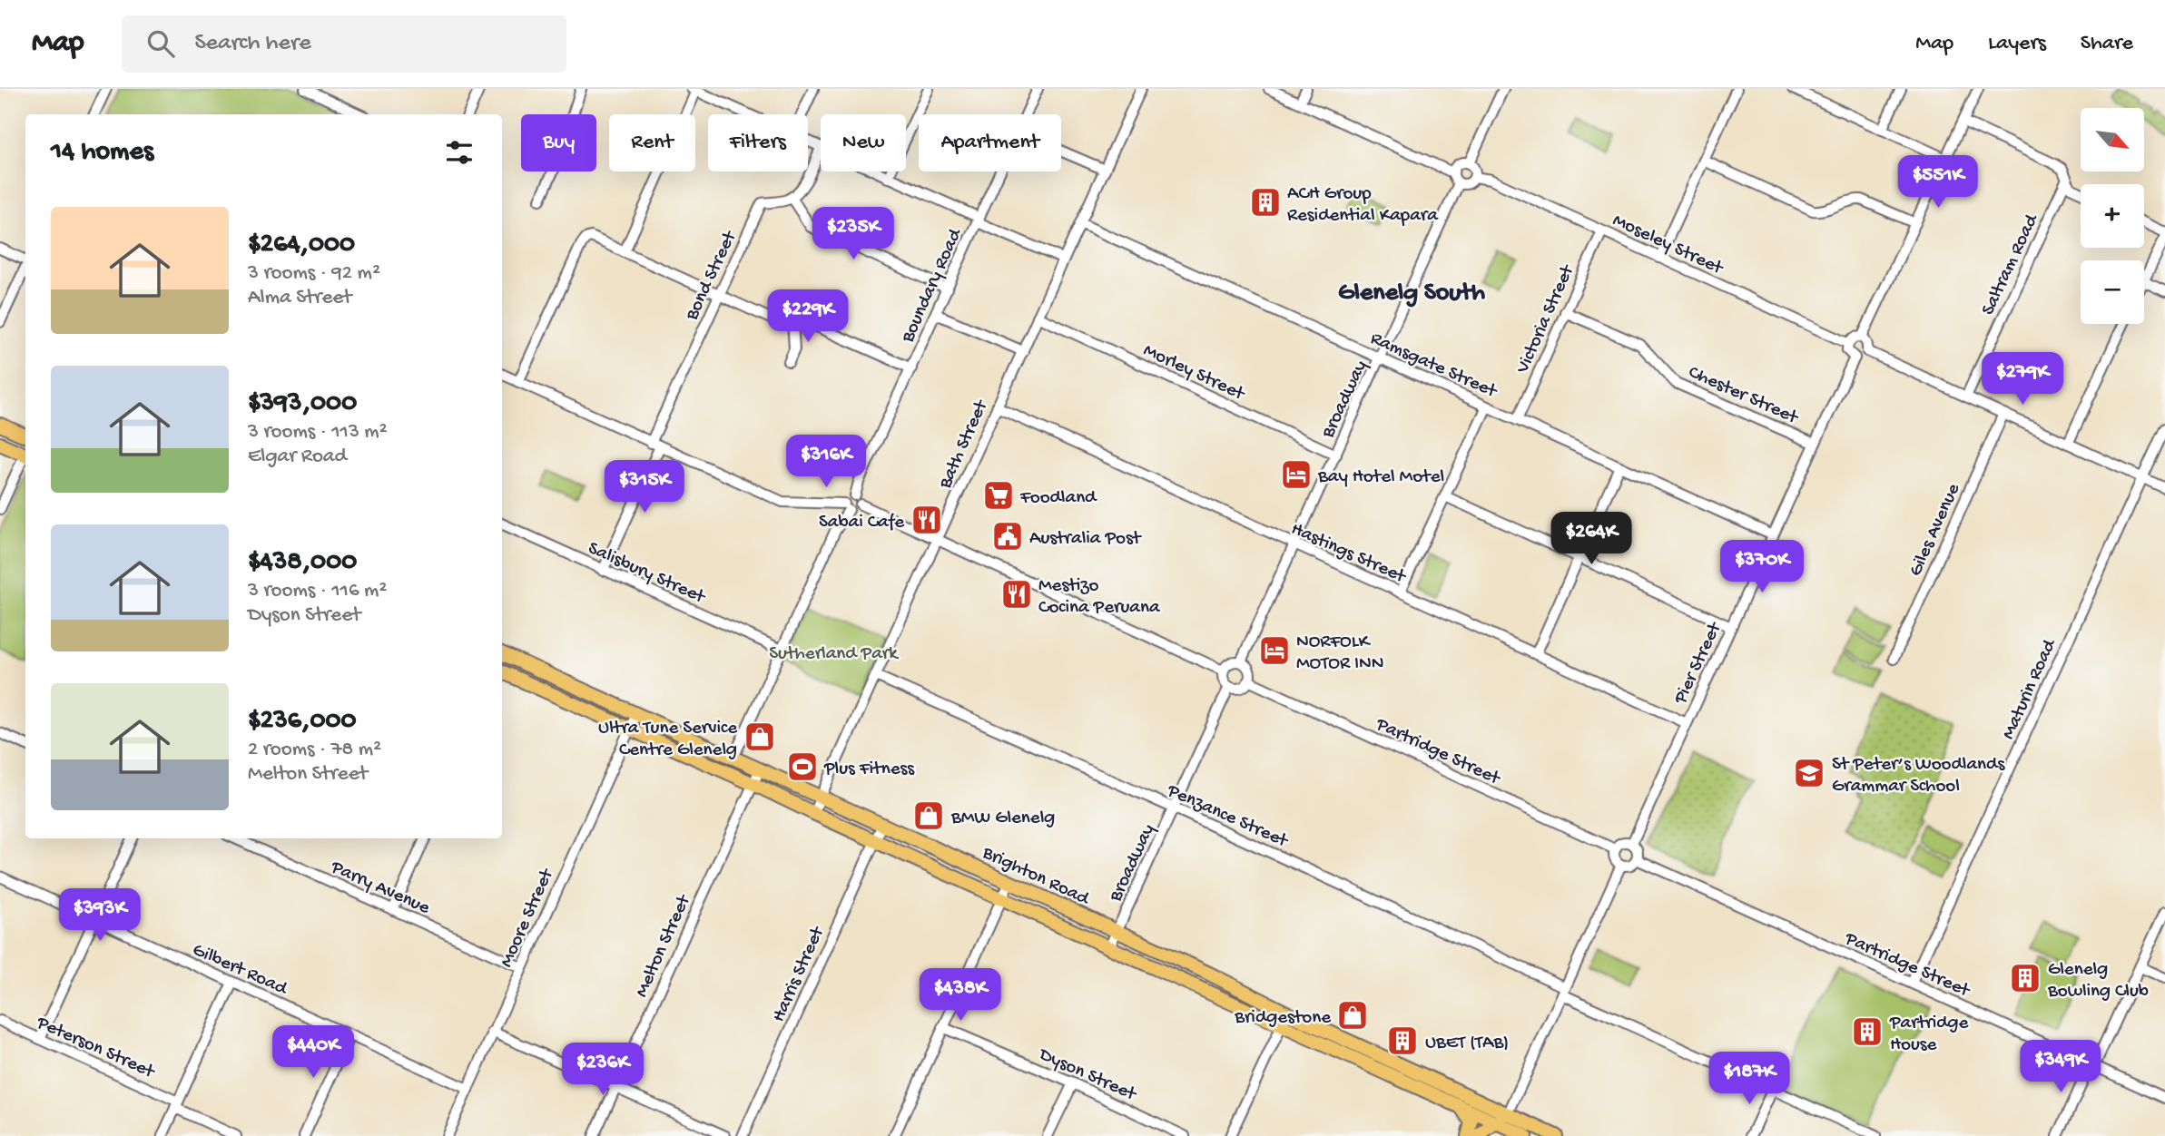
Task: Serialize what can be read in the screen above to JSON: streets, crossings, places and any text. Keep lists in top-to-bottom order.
{
  "streets": {
    "main road": ["Brighton Road"],
    "street": [
      "Moseley Street",
      "Saltram Road",
      "Bond Street",
      "Boundary Road",
      "Victoria Street",
      "Ramsgate Street",
      "Morley Street",
      "Chester Street",
      "Broadway",
      "Bath Street",
      "Giles Avenue",
      "Hastings Street",
      "Salisbury Street",
      "Pier Street",
      "Maturin Road",
      "Partridge Street",
      "Penzance Street",
      "Parry Avenue",
      "Moore Street",
      "Melton Street",
      "Gilbert Road",
      "Harris Street",
      "Peterson Street",
      "Dyson Street"
    ]
  },
  "crossings": [
    ["Moseley Street", "Victoria Street"],
    ["Moseley Street", "Broadway"],
    ["Moseley Street", "Pier Street"],
    ["Bond Street", "Salisbury Street"],
    ["Victoria Street", "Ramsgate Street"],
    ["Victoria Street", "Chester Street"],
    ["Ramsgate Street", "Broadway"],
    ["Ramsgate Street", "Bath Street"],
    ["Ramsgate Street", "Pier Street"],
    ["Morley Street", "Broadway"],
    ["Morley Street", "Bath Street"],
    ["Chester Street", "Pier Street"],
    ["Broadway", "Hastings Street"],
    ["Broadway", "Partridge Street"],
    ["Broadway", "Penzance Street"],
    ["Broadway", "Brighton Road"],
    ["Bath Street", "Hastings Street"],
    ["Bath Street", "Penzance Street"],
    ["Bath Street", "Brighton Road"],
    ["Hastings Street", "Pier Street"],
    ["Pier Street", "Partridge Street"],
    ["Maturin Road", "Partridge Street"],
    ["Brighton Road", "Moore Street"],
    ["Brighton Road", "Melton Street"],
    ["Brighton Road", "Harris Street"],
    ["Parry Avenue", "Moore Street"],
    ["Moore Street", "Gilbert Road"]
  ],
  "districts": ["Glenelg South"],
  "parks": ["Sutherland Park"],
  "places": {
    "building": [
      "ACH Group Residential Kapara",
      "Glenelg Bowling Club",
      "Partridge House",
      "UBET (TAB)"
    ],
    "hotel": ["Bay Hotel Motel", "NORFOLK MOTOR INN"],
    "supermarket": ["Foodland"],
    "restaurant": ["Sabai Cafe", "Mestizo Cocina Peruana"],
    "public building": ["Australia Post"],
    "shop": ["Ultra Tune Service Centre Glenelg", "BMW Glenelg", "Bridgestone"],
    "sports": ["Plus Fitness"],
    "school or university": ["St Peter’s Woodlands Grammar School"]
  },
  "north": "bottom right",
  "page": {
    "header": "Map",
    "search": "Search here",
    "nav": ["Map", "Layers", "Share"],
    "map_buttons": ["+", "−"],
    "chip": [
      "Buy",
      "Rent",
      "Filters",
      "New",
      "Apartment"
    ],
    "heading": "14 homes",
    "price": [
      "$551K",
      "$235K",
      "$229K",
      "$279K",
      "$316K",
      "$315K",
      "$264K",
      "$370K",
      "$393K",
      "$438K",
      "$440K",
      "$349K",
      "$236K",
      "$187K"
    ],
    "list": [
      {
        "name": "$264,000",
        "note": "3 rooms · 92 m² · Alma Street"
      },
      {
        "name": "$393,000",
        "note": "3 rooms · 113 m² · Elgar Road"
      },
      {
        "name": "$438,000",
        "note": "3 rooms · 116 m² · Dyson Street"
      },
      {
        "name": "$236,000",
        "note": "2 rooms · 78 m² · Melton Street"
      }
    ]
  }
}
